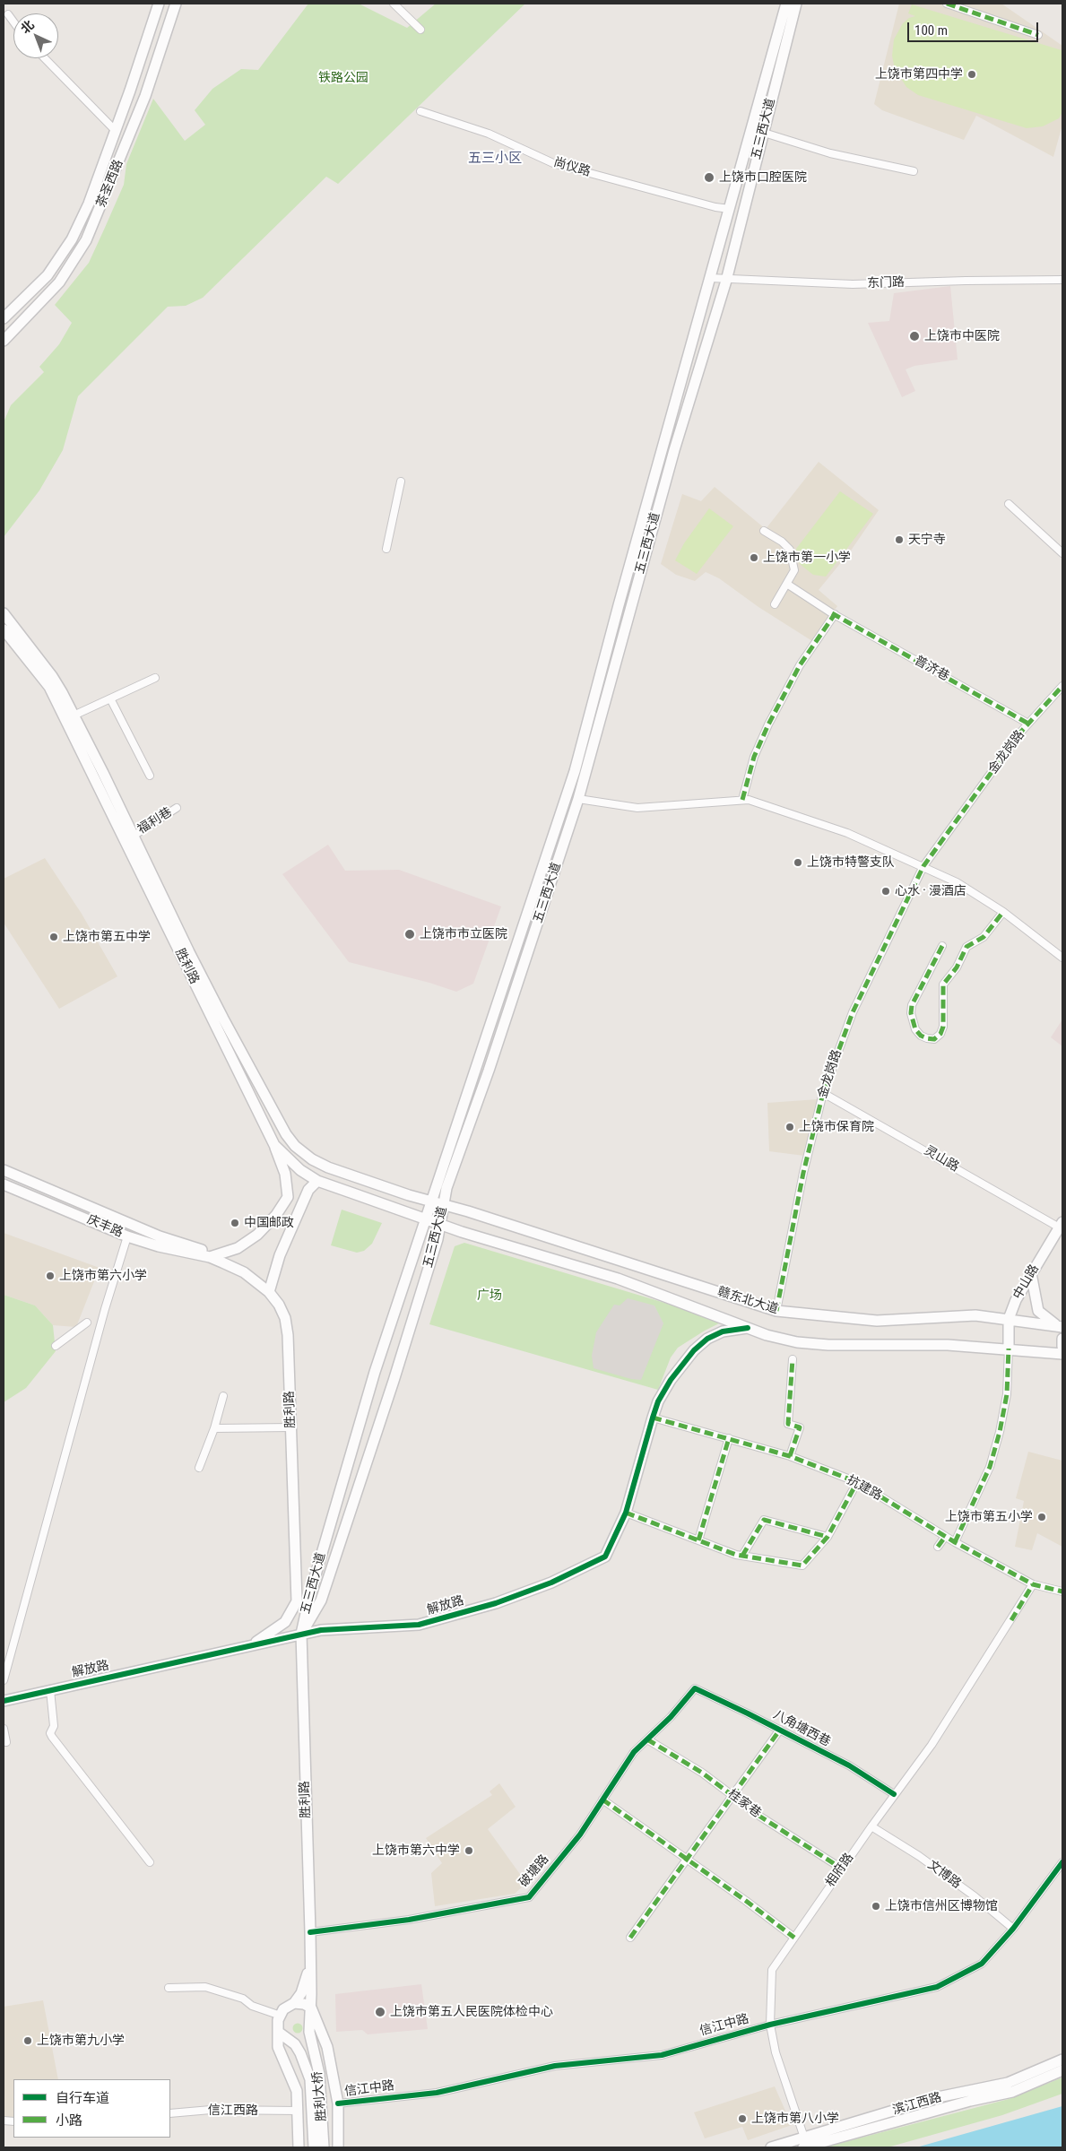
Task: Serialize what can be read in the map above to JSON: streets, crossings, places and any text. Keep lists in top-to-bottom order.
{
  "streets": {
    "main road": [
      "五三西大道",
      "茶圣西路",
      "胜利路",
      "庆丰路",
      "中山路",
      "赣东北大道",
      "解放路",
      "胜利大桥",
      "滨江西路"
    ],
    "street": [
      "尚仪路",
      "东门路",
      "普济巷",
      "金龙岗路",
      "福利巷",
      "灵山路",
      "抗建路",
      "八角塘西巷",
      "桂家巷",
      "相府路",
      "破塘路",
      "文博路",
      "信江中路",
      "信江西路"
    ]
  },
  "crossings": [
    ["五三西大道", "尚仪路"],
    ["五三西大道", "东门路"],
    ["五三西大道", "胜利路"],
    ["五三西大道", "赣东北大道"],
    ["五三西大道", "解放路"],
    ["普济巷", "金龙岗路"],
    ["金龙岗路", "灵山路"],
    ["金龙岗路", "赣东北大道"],
    ["福利巷", "胜利路"],
    ["胜利路", "庆丰路"],
    ["胜利路", "中山路"],
    ["胜利路", "赣东北大道"],
    ["胜利路", "解放路"],
    ["胜利路", "破塘路"],
    ["胜利路", "胜利大桥"],
    ["灵山路", "中山路"],
    ["中山路", "赣东北大道"],
    ["抗建路", "解放路"],
    ["抗建路", "相府路"],
    ["八角塘西巷", "相府路"],
    ["八角塘西巷", "破塘路"],
    ["桂家巷", "相府路"],
    ["桂家巷", "破塘路"],
    ["相府路", "文博路"],
    ["相府路", "信江中路"],
    ["相府路", "滨江西路"],
    ["文博路", "信江中路"]
  ],
  "districts": ["五三小区"],
  "parks": ["铁路公园", "广场"],
  "places": [
    "上饶市第四中学",
    "上饶市口腔医院",
    "上饶市中医院",
    "天宁寺",
    "上饶市第一小学",
    "上饶市特警支队",
    "心水 · 漫酒店",
    "上饶市市立医院",
    "上饶市第五中学",
    "上饶市保育院",
    "中国邮政",
    "上饶市第六小学",
    "上饶市第五小学",
    "上饶市第六中学",
    "上饶市信州区博物馆",
    "上饶市第五人民医院体检中心",
    "上饶市第九小学",
    "上饶市第八小学"
  ],
  "legend": ["自行车道", "小路"],
  "scale_bar": "100 m",
  "north": "top left"
}
